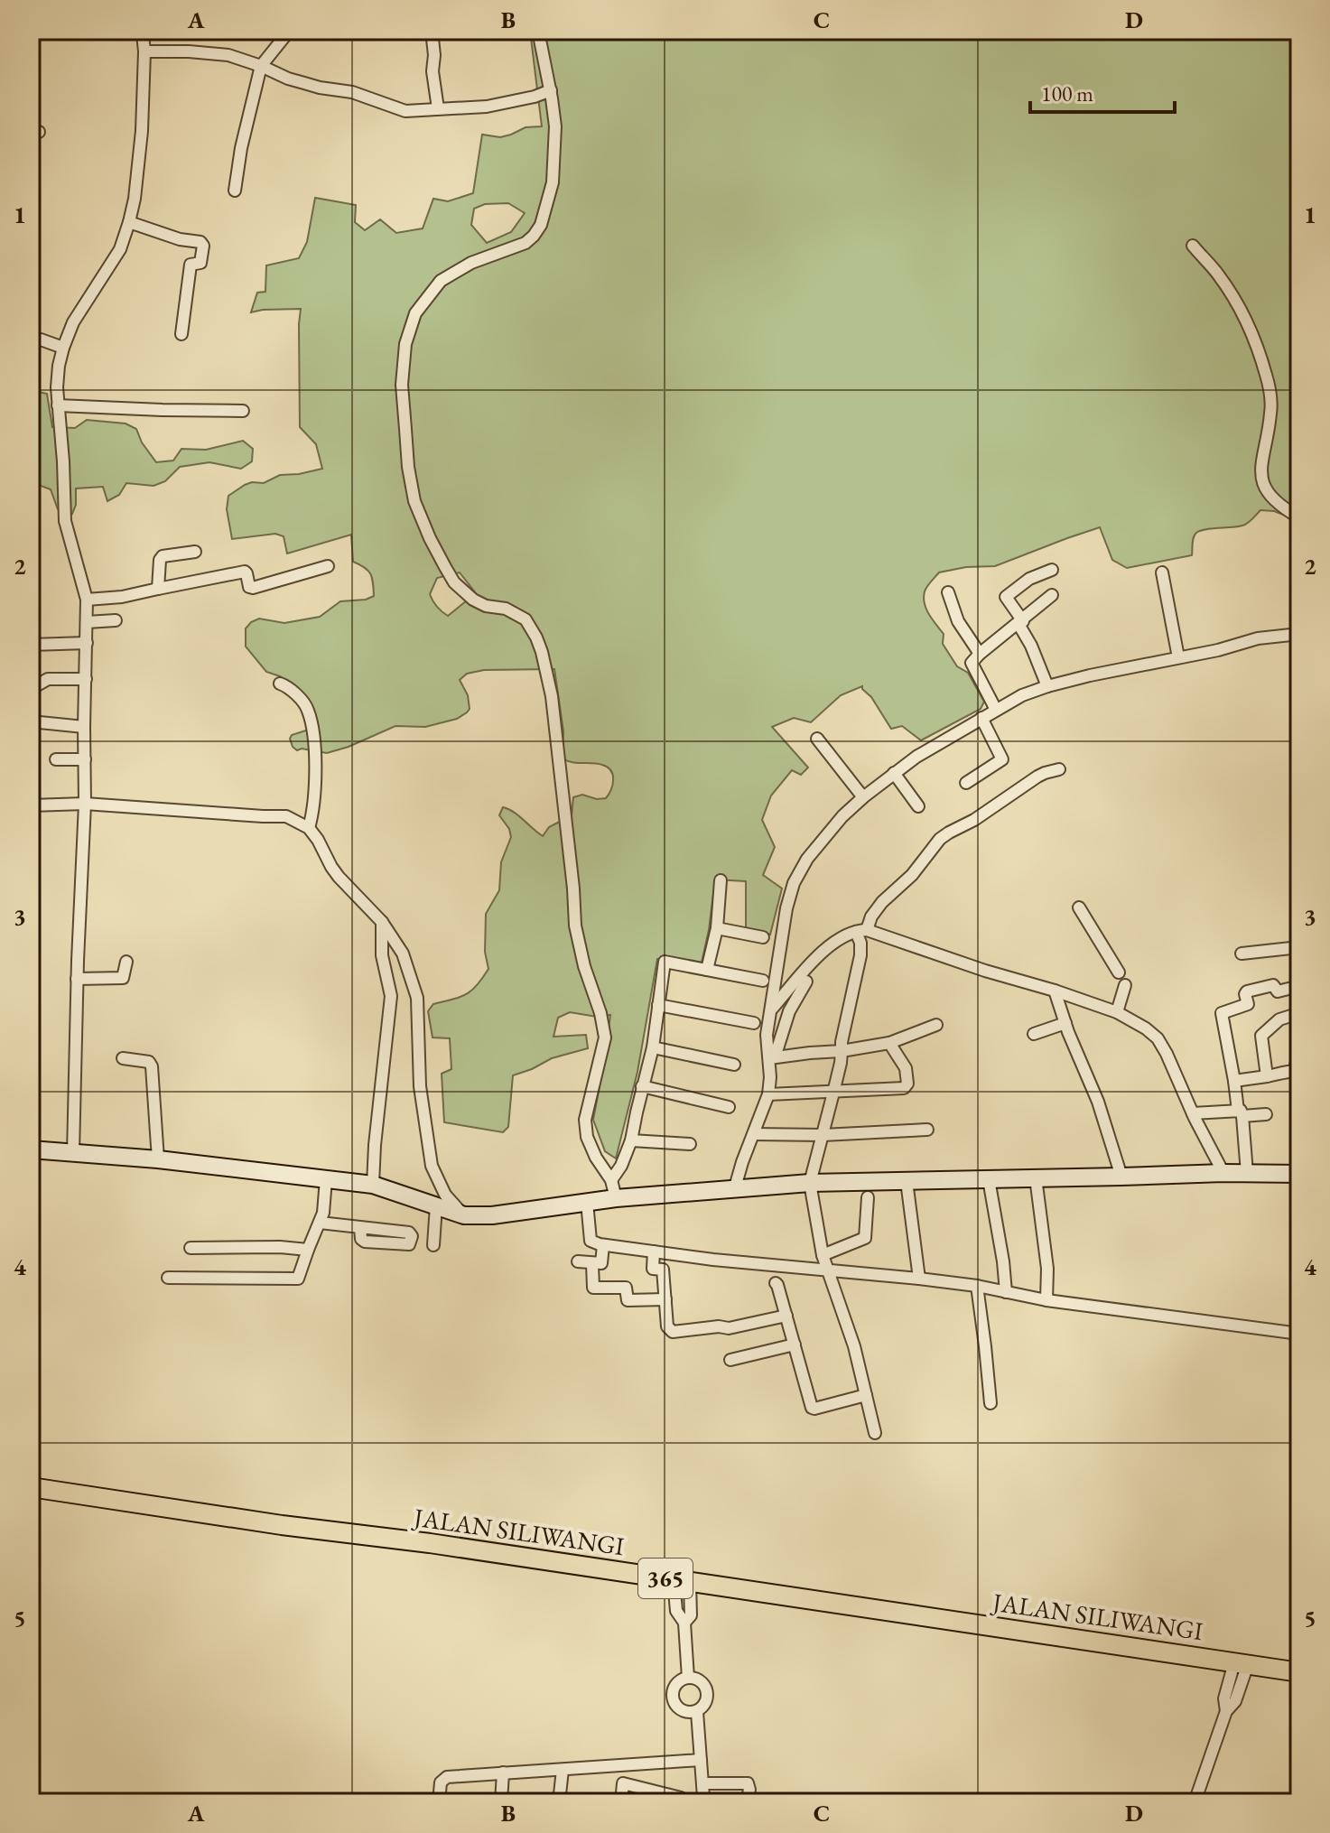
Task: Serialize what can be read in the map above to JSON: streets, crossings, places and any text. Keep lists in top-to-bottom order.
{
  "streets": {
    "main road": ["JALAN SILIWANGI", "365"]
  },
  "scale_bar": "100 m",
  "grid": {
    "columns": [
      "A",
      "B",
      "C",
      "D"
    ],
    "rows": [
      "1",
      "2",
      "3",
      "4",
      "5"
    ]
  }
}
